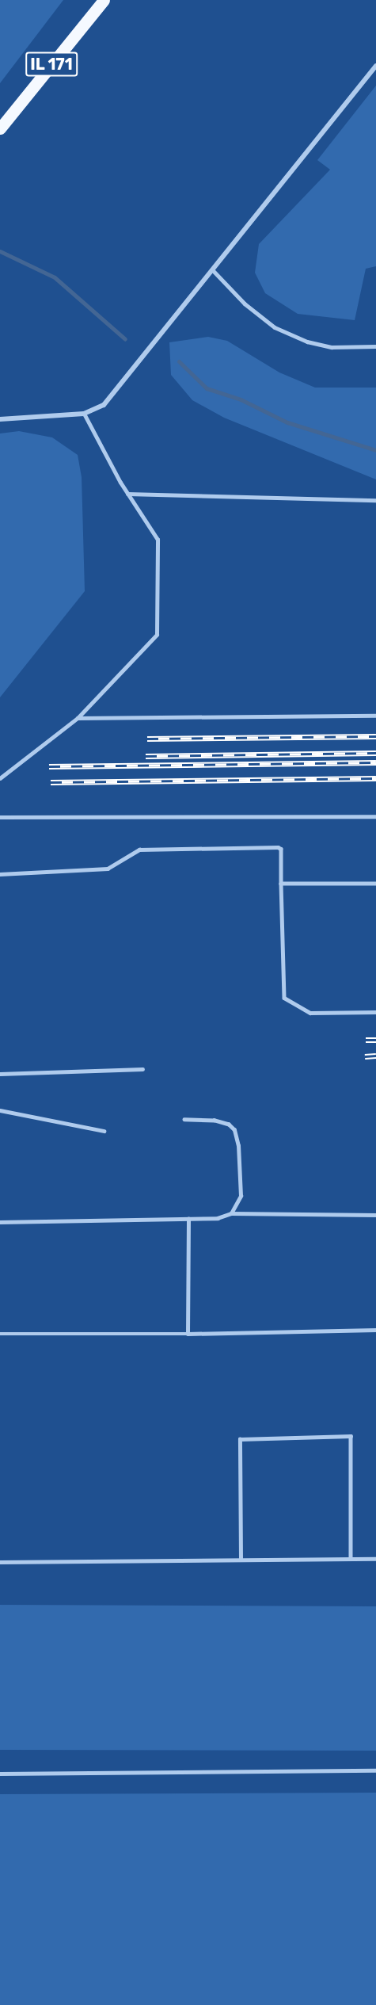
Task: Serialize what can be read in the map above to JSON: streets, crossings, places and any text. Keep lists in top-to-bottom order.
{
  "streets": {
    "main road": ["IL 171"]
  }
}
